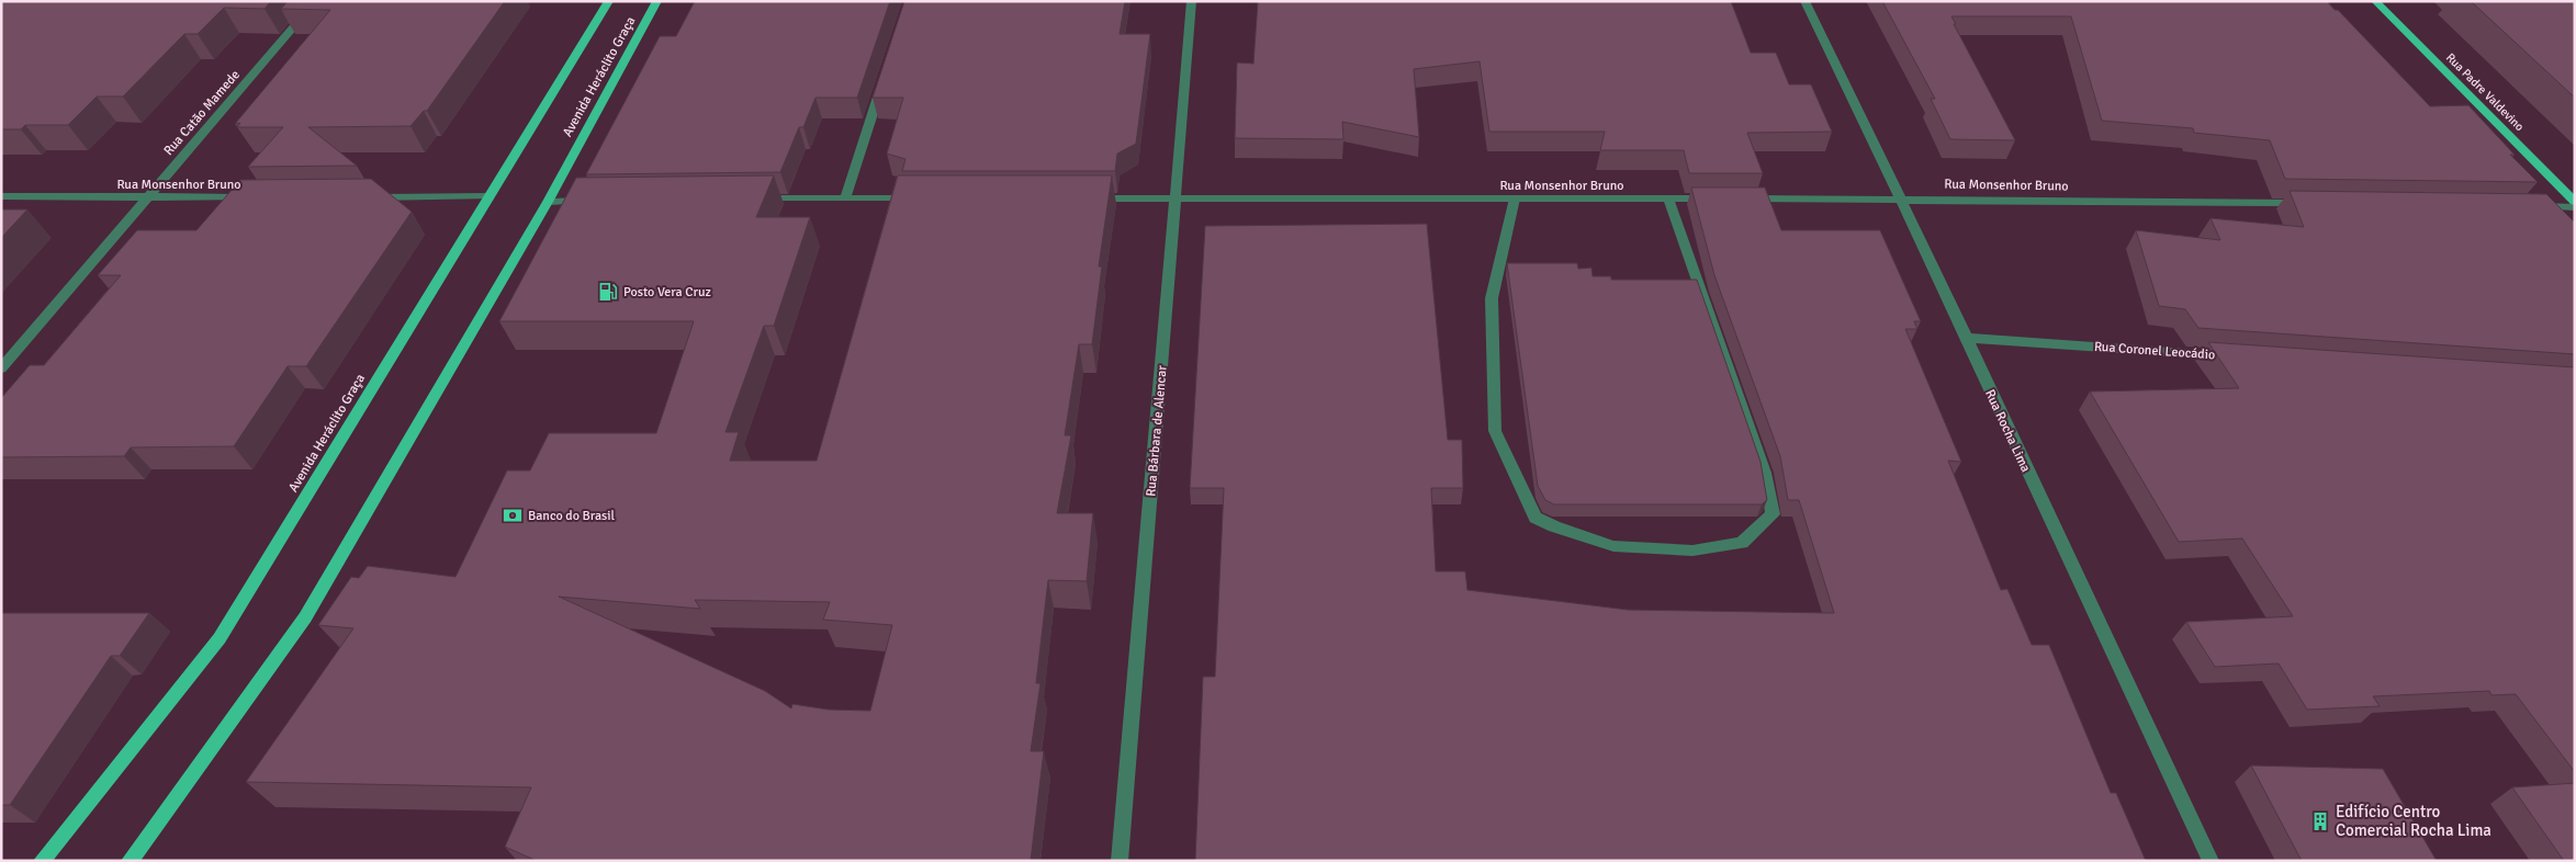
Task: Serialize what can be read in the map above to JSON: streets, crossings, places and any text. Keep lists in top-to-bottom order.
{
  "streets": {
    "main road": ["Avenida Heráclito Graça", "Rua Padre Valdevino"],
    "street": [
      "Rua Catão Mamede",
      "Rua Monsenhor Bruno",
      "Rua Coronel Leocádio",
      "Rua Bárbara de Alencar",
      "Rua Rocha Lima"
    ]
  },
  "crossings": [
    ["Rua Catão Mamede", "Rua Monsenhor Bruno"],
    ["Rua Monsenhor Bruno", "Rua Bárbara de Alencar"],
    ["Rua Monsenhor Bruno", "Rua Rocha Lima"],
    ["Rua Coronel Leocádio", "Rua Rocha Lima"]
  ],
  "places": {
    "fuel station": ["Posto Vera Cruz"],
    "bank": ["Banco do Brasil"],
    "building": ["Edifício Centro Comercial Rocha Lima"]
  }
}
